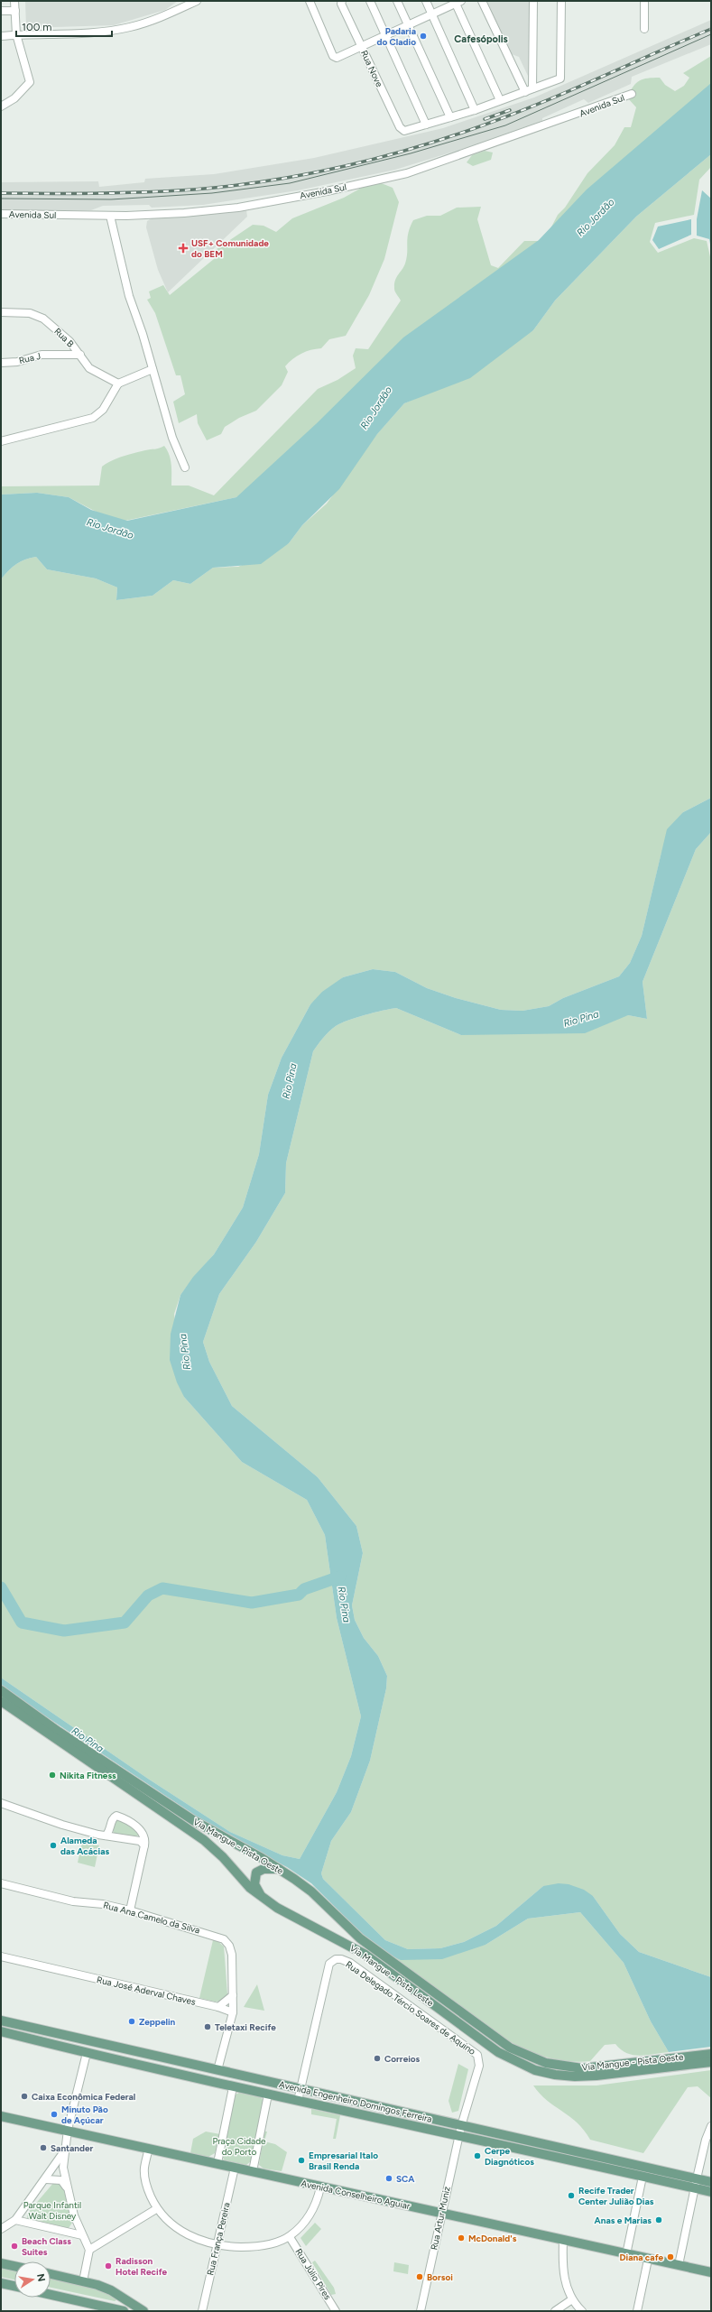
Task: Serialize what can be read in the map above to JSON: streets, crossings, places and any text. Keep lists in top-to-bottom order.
{
  "streets": {
    "main road": [
      "Via Mangue - Pista Oeste",
      "Via Mangue - Pista Leste",
      "Avenida Engenheiro Domingos Ferreira",
      "Avenida Conselheiro Aguiar"
    ],
    "street": [
      "Rua Nove",
      "Avenida Sul",
      "Rua B",
      "Rua J",
      "Rua Ana Camelo da Silva",
      "Rua José Aderval Chaves",
      "Rua Delegado Tércio Soares de Aquino",
      "Rua Artur Muniz",
      "Rua França Pereira",
      "Rua Júlio Pires"
    ]
  },
  "crossings": [
    ["Rua B", "Rua J"],
    ["Rua Ana Camelo da Silva", "Rua José Aderval Chaves"],
    ["Rua Delegado Tércio Soares de Aquino", "Avenida Engenheiro Domingos Ferreira"],
    ["Rua Delegado Tércio Soares de Aquino", "Rua Artur Muniz"],
    ["Avenida Engenheiro Domingos Ferreira", "Rua Artur Muniz"],
    ["Avenida Conselheiro Aguiar", "Rua Artur Muniz"],
    ["Avenida Conselheiro Aguiar", "Rua França Pereira"]
  ],
  "districts": ["Cafesópolis"],
  "water": ["Rio Jordão", "Rio Pina"],
  "parks": ["Praça Cidade do Porto", "Parque Infantil Walt Disney"],
  "places": {
    "other": [
      "Padaria do Cladio",
      "Nikita Fitness",
      "Alameda das Acácias",
      "Zeppelin",
      "Teletaxi Recife",
      "Correios",
      "Caixa Econômica Federal",
      "Minuto Pão de Açúcar",
      "Santander",
      "Cerpe Diagnóticos",
      "Empresarial Italo Brasil Renda",
      "SCA",
      "Recife Trader Center Julião Dias",
      "Anas e Marias",
      "McDonald's",
      "Beach Class Suites",
      "Diana cafe",
      "Radisson Hotel Recife",
      "Borsoi"
    ],
    "health": ["USF+ Comunidade do BEM"]
  },
  "scale_bar": "100 m",
  "north": "right"
}
